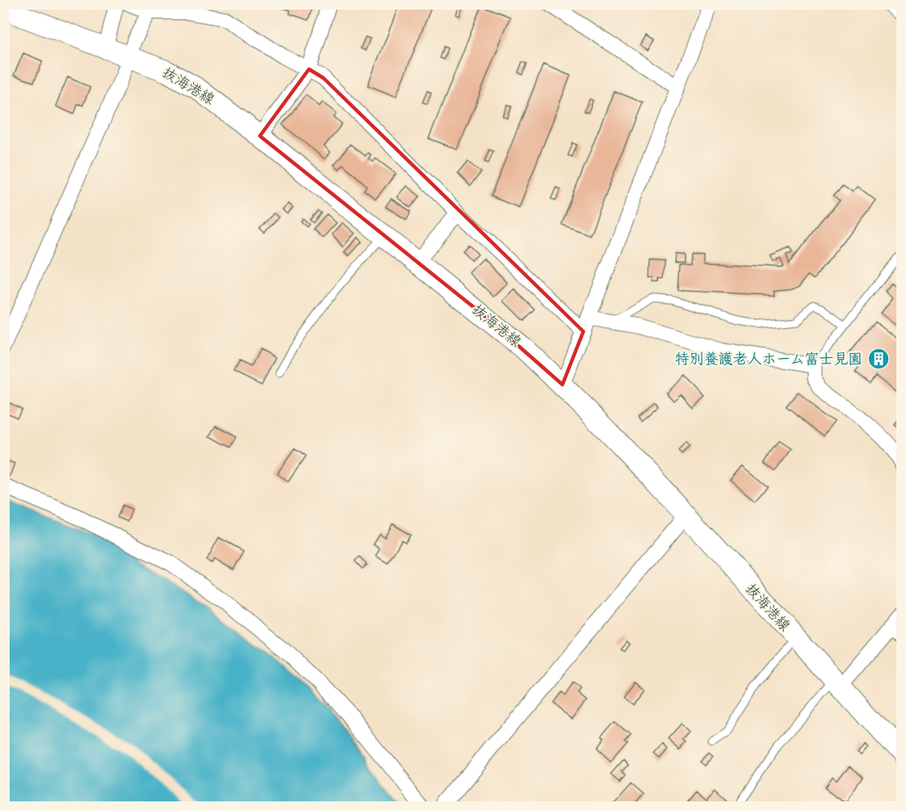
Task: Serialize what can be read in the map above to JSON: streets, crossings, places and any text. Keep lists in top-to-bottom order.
{
  "streets": {
    "main road": ["抜海港線"]
  },
  "places": {
    "building": ["特別養護老人ホーム富士見園"]
  }
}
